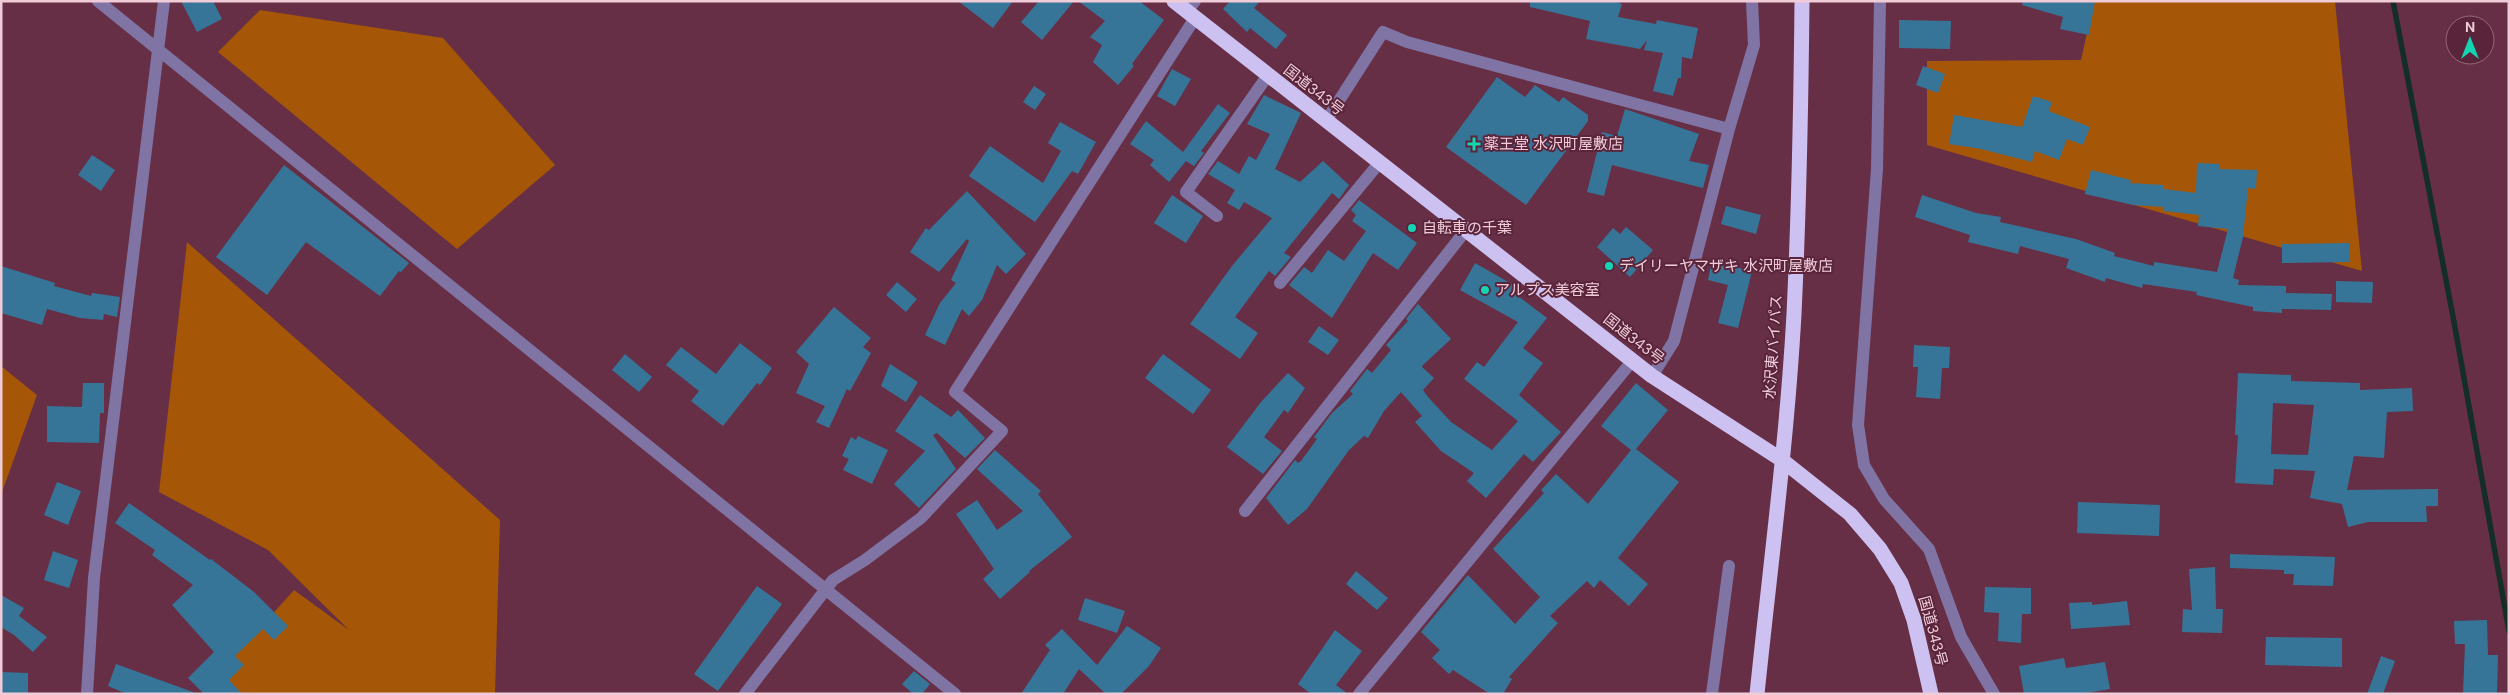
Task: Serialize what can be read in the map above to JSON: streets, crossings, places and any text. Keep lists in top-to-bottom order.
{
  "streets": {
    "highway": ["国道343号", "水沢東バイパス"]
  },
  "crossings": [
    ["国道343号", "水沢東バイパス"]
  ],
  "places": {
    "health": ["薬王堂 水沢町屋敷店"],
    "other": ["自転車の千葉", "デイリーヤマザキ 水沢町屋敷店", "アルプス美容室"]
  },
  "north": "top"
}
